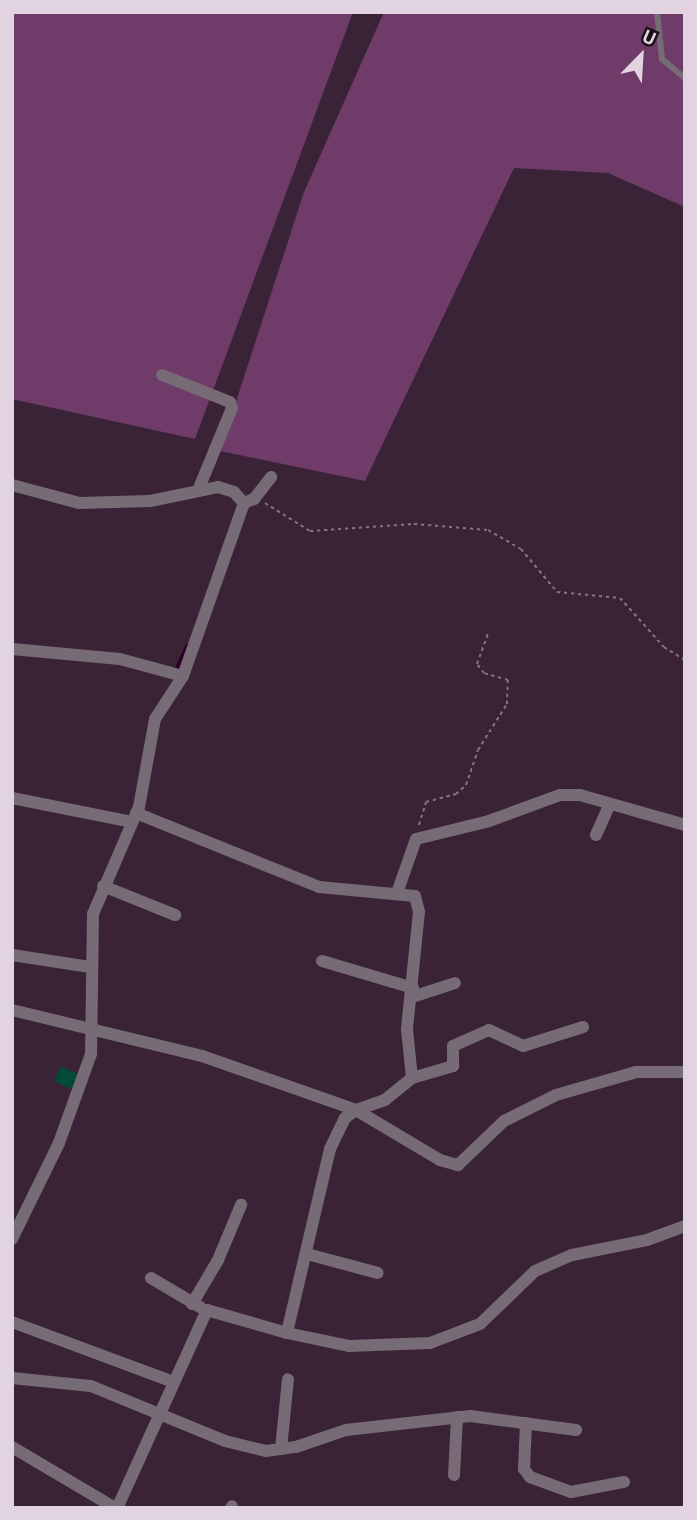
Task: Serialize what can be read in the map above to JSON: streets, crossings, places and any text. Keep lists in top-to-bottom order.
{
  "north": "top right"
}
